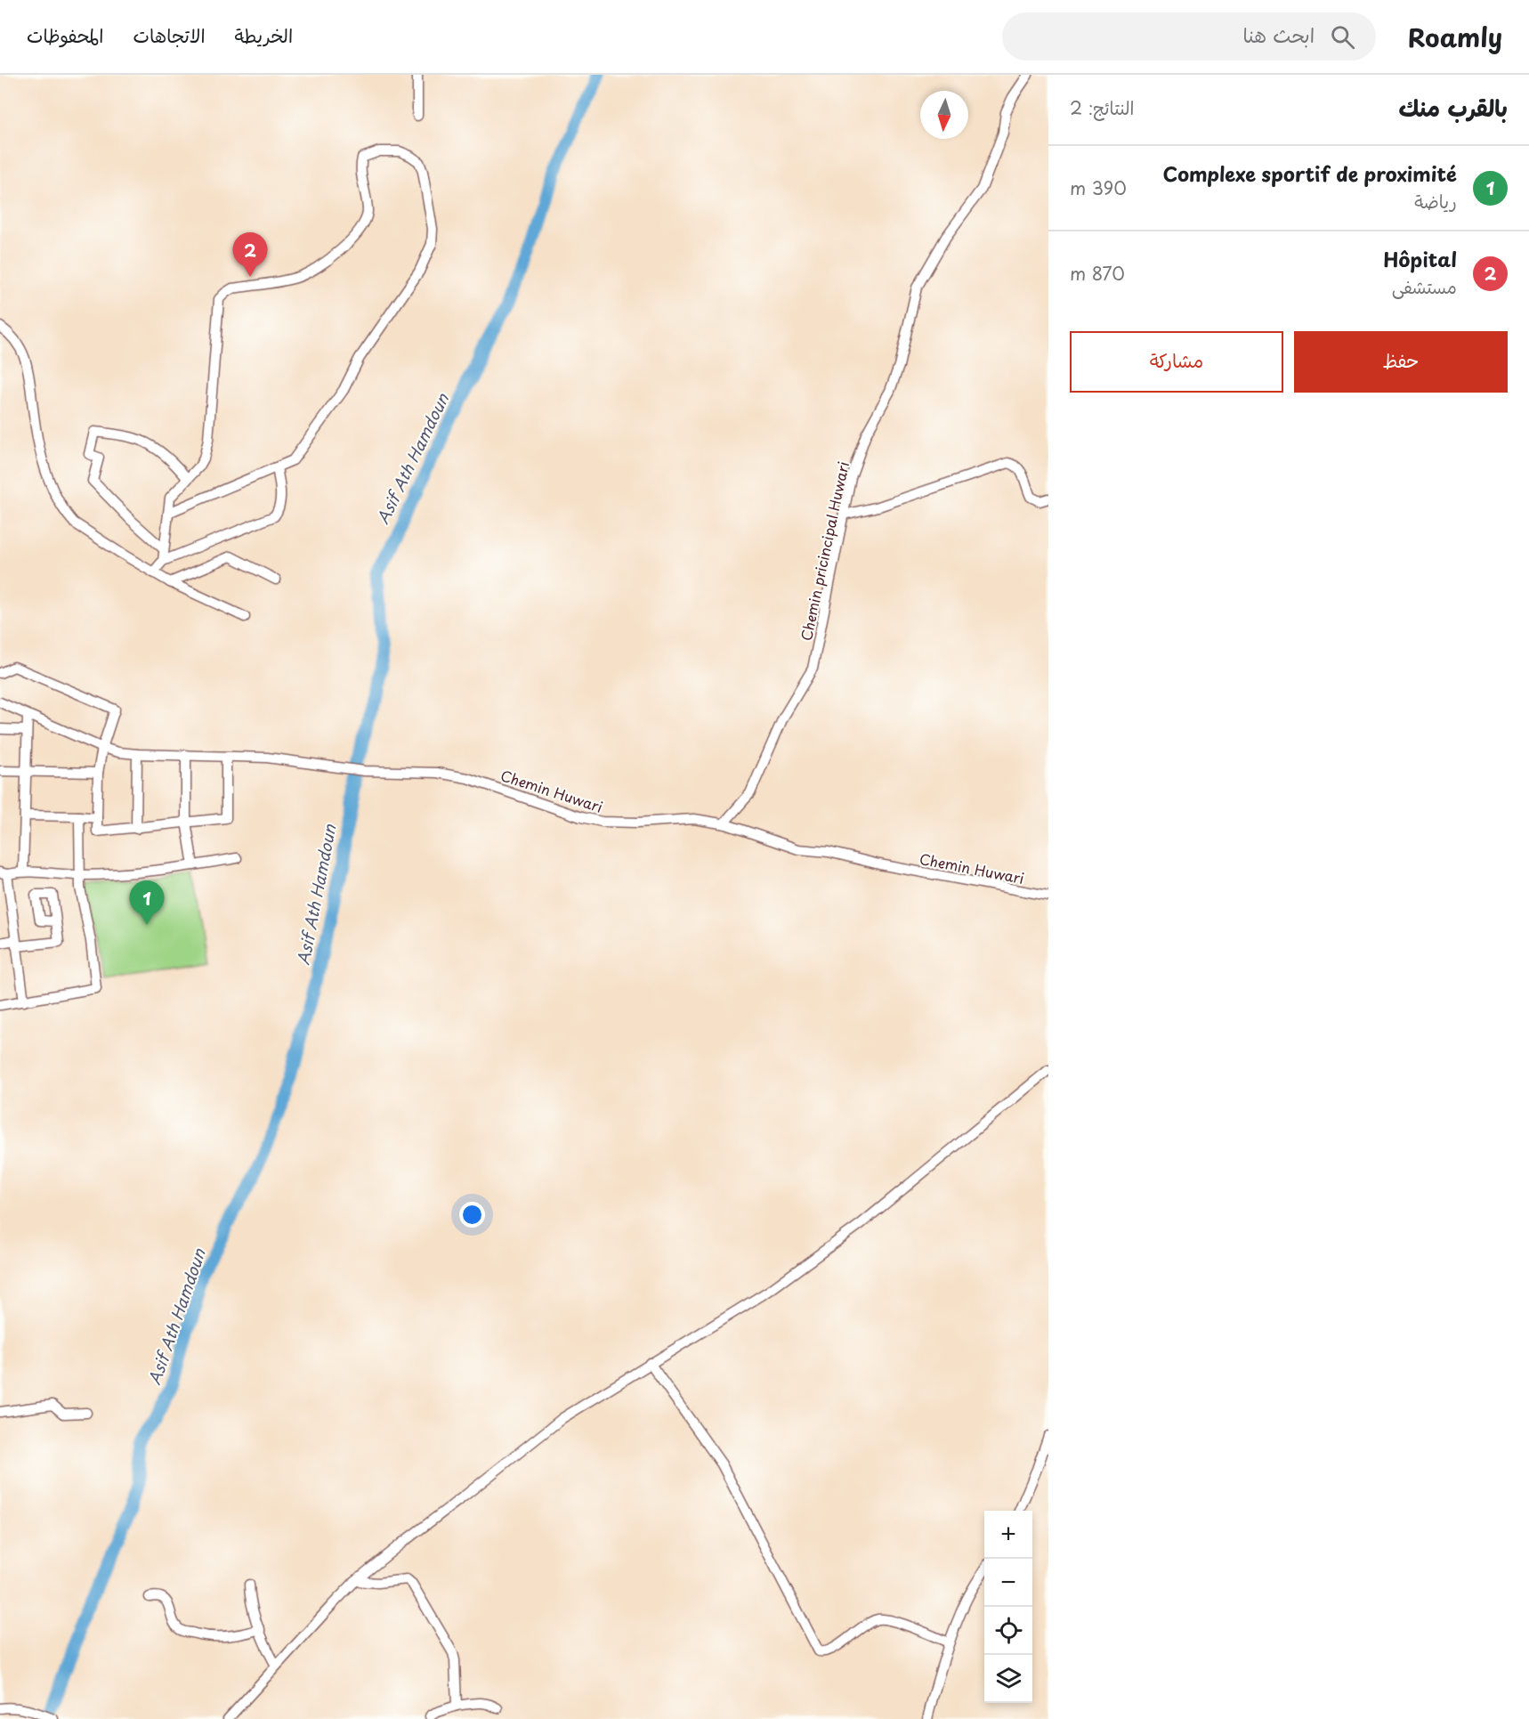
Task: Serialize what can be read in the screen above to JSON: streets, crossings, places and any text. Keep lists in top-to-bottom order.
{
  "streets": {
    "street": ["Chemin pricincipal Huwari", "Chemin Huwari"]
  },
  "crossings": [
    ["Chemin pricincipal Huwari", "Chemin Huwari"]
  ],
  "water": ["Asif Ath Hamdoun"],
  "north": "bottom",
  "page": {
    "header": "Roamly",
    "search": "ابحث هنا",
    "nav": ["الخريطة", "الاتجاهات", "المحفوظات"],
    "heading": ["بالقرب منك", "النتائج: 2"],
    "list": [
      {
        "mark": "1",
        "name": "Complexe sportif de proximité",
        "note": "رياضة",
        "value": "390 m"
      },
      {
        "mark": "2",
        "name": "Hôpital",
        "note": "مستشفى",
        "value": "870 m"
      }
    ],
    "pins": ["2", "1"],
    "buttons": ["حفظ", "مشاركة"],
    "map_buttons": ["+", "−"]
  }
}
